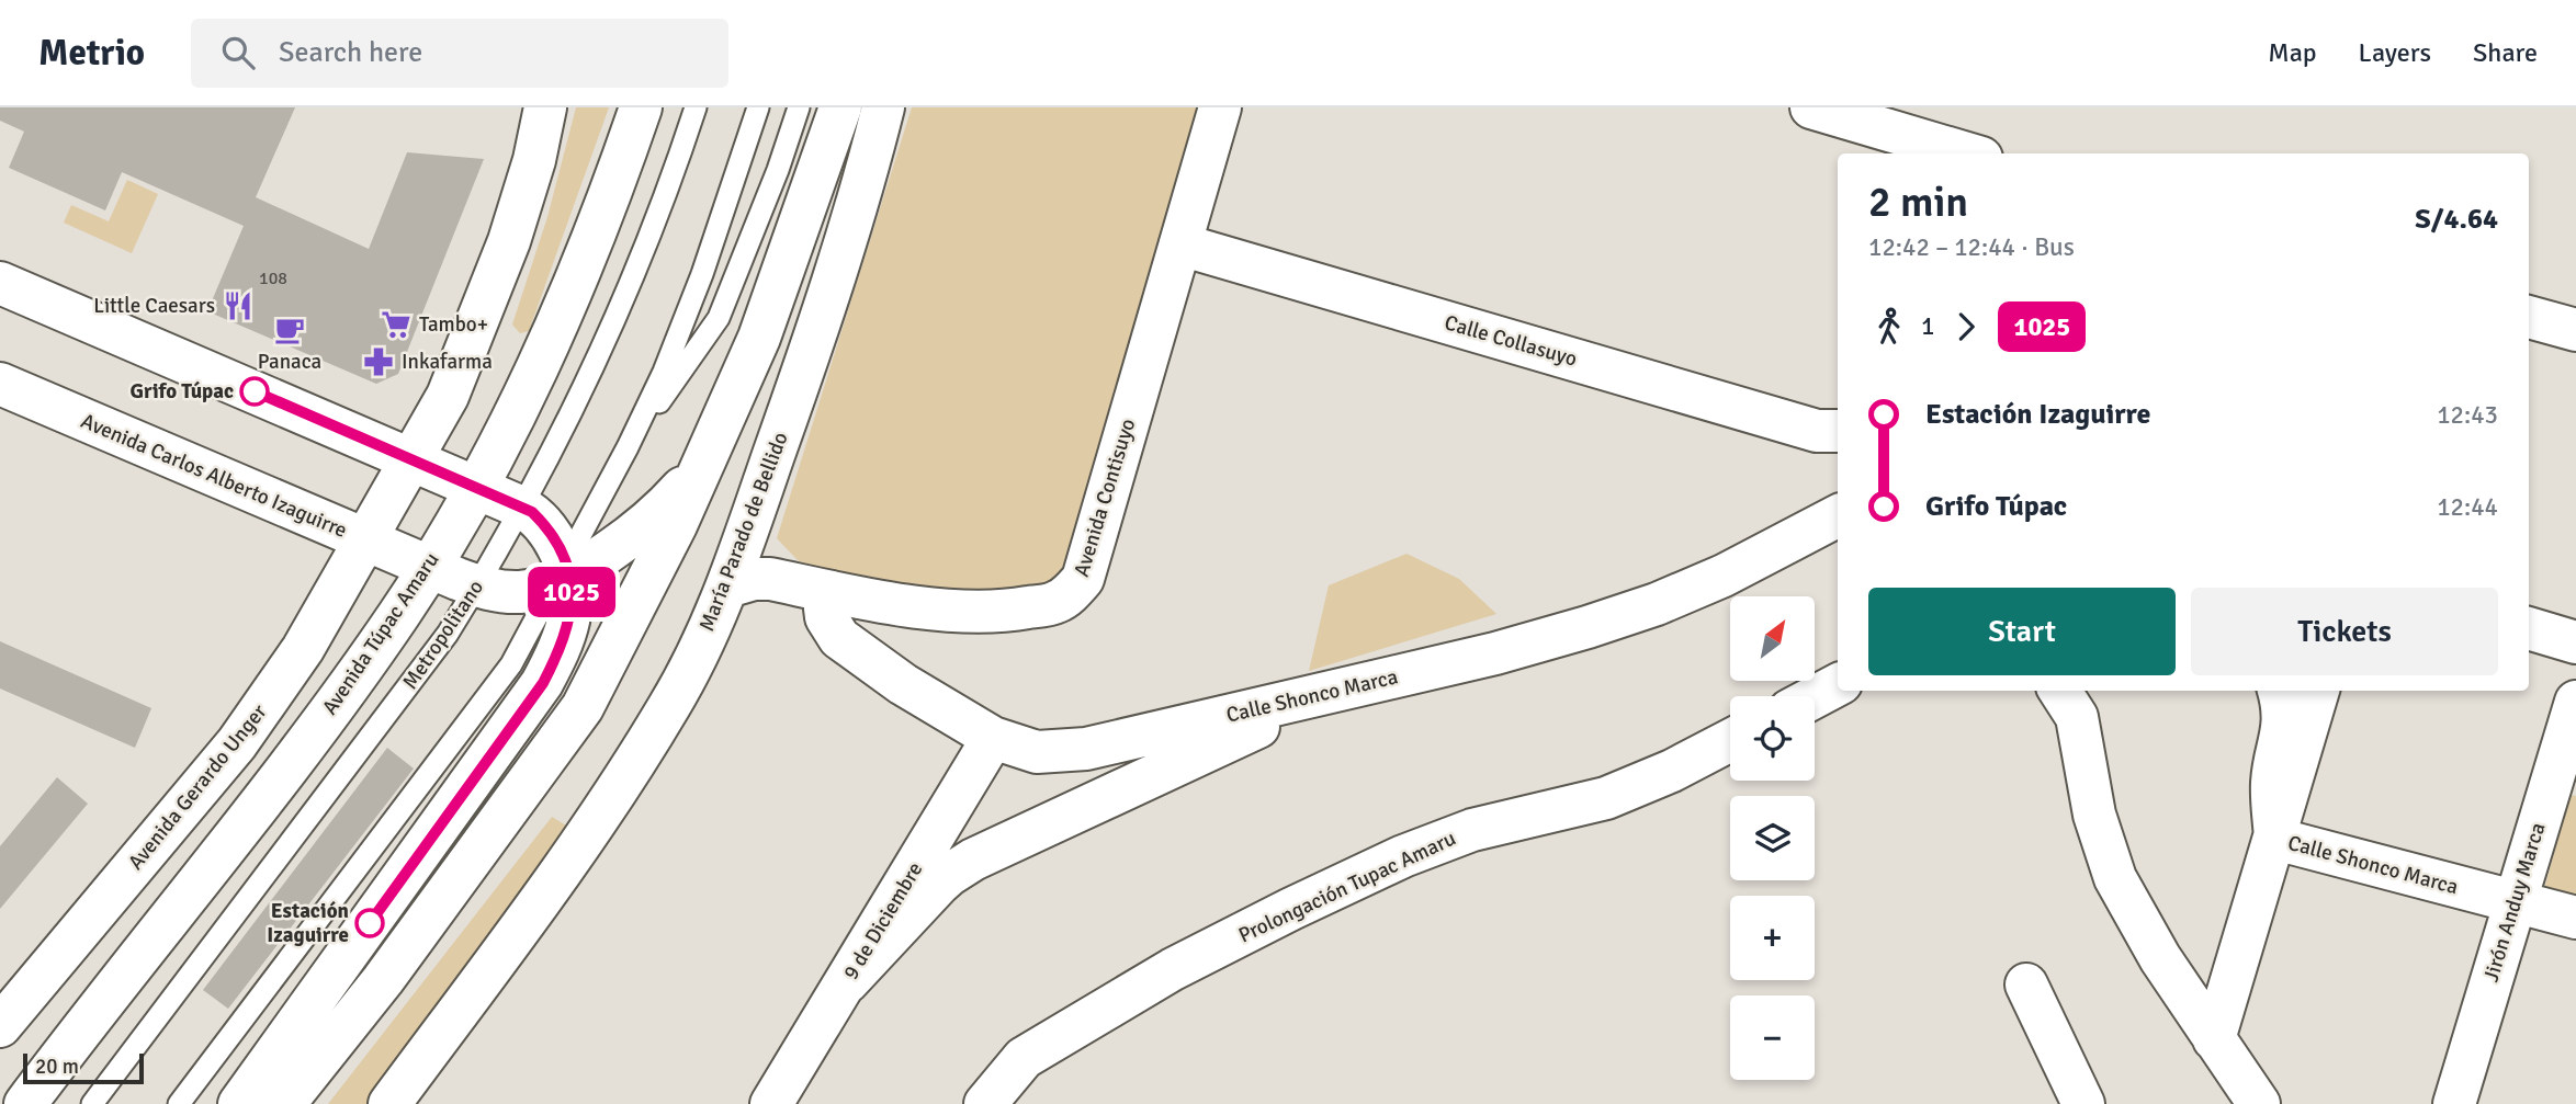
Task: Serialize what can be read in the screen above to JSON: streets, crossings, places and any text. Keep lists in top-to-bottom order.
{
  "streets": {
    "street": [
      "Calle Collasuyo",
      "Avenida Carlos Alberto Izaguirre",
      "Avenida Contisuyo",
      "María Parado de Bellido",
      "Avenida Túpac Amaru",
      "Calle Shonco Marca",
      "Avenida Gerardo Unger",
      "Prolongación Tupac Amaru",
      "Jirón Anduy Marca",
      "9 de Diciembre"
    ],
    "lane": ["Metropolitano"]
  },
  "crossings": [
    ["Calle Collasuyo", "Avenida Contisuyo"],
    ["Avenida Carlos Alberto Izaguirre", "Avenida Túpac Amaru"],
    ["Avenida Carlos Alberto Izaguirre", "Metropolitano"],
    ["Avenida Carlos Alberto Izaguirre", "Avenida Gerardo Unger"],
    ["Avenida Contisuyo", "María Parado de Bellido"],
    ["Avenida Contisuyo", "Calle Shonco Marca"],
    ["Calle Shonco Marca", "Jirón Anduy Marca"],
    ["Calle Shonco Marca", "9 de Diciembre"]
  ],
  "places": {
    "restaurant": ["Little Caesars"],
    "supermarket": ["Tambo+"],
    "cafe": ["Panaca"],
    "pharmacy": ["Inkafarma"],
    "other": ["Grifo Túpac", "Estación Izaguirre"]
  },
  "lines": ["bus line 1025"],
  "house_numbers": ["108"],
  "scale_bar": "20 m",
  "north": "top right",
  "page": {
    "header": "Metrio",
    "search": "Search here",
    "nav": ["Map", "Layers", "Share"],
    "on_map": "1025",
    "heading": ["2 min", "12:42 – 12:44 · Bus", "S/4.64"],
    "legs": ["1", "1025"],
    "list": [
      {
        "name": "Estación Izaguirre",
        "value": "12:43"
      },
      {
        "name": "Grifo Túpac",
        "value": "12:44"
      }
    ],
    "buttons": ["Start", "Tickets"],
    "map_buttons": ["+", "−"],
    "scale": "20 m"
  }
}
